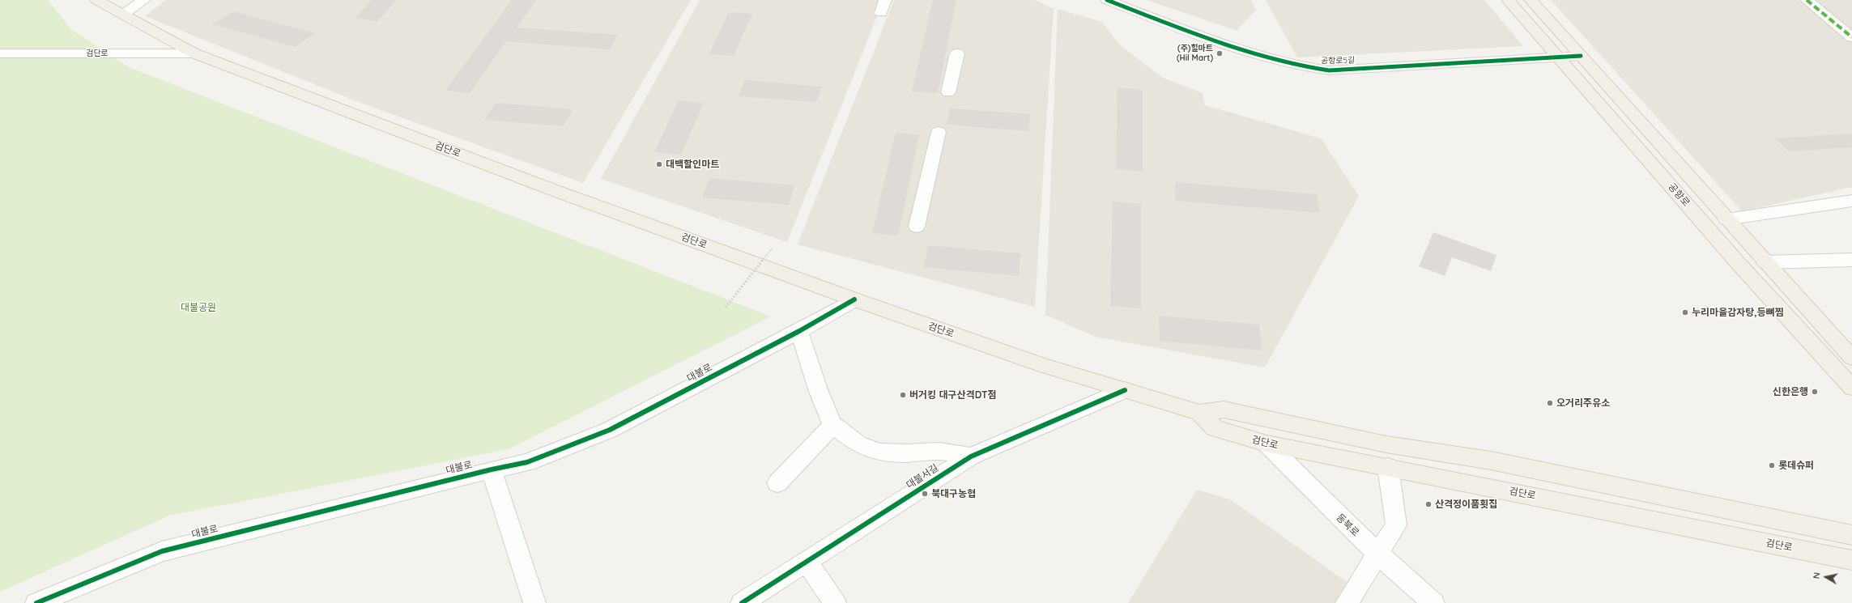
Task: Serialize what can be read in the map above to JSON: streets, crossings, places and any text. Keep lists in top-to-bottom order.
{
  "streets": {
    "main road": ["검단로", "공항로"],
    "street": [
      "공항로5길",
      "대불로",
      "대불서길",
      "동북로"
    ]
  },
  "crossings": [
    ["검단로", "대불로"],
    ["검단로", "대불서길"],
    ["검단로", "동북로"],
    ["공항로5길", "공항로"]
  ],
  "parks": ["대불공원"],
  "places": [
    "(주)힐마트 (Hil Mart)",
    "대백할인마트",
    "누리마을감자탕,등뼈찜",
    "신한은행",
    "버거킹 대구산격DT점",
    "오거리주유소",
    "롯데슈퍼",
    "북대구농협",
    "산격정이품횟집"
  ],
  "north": "left"
}
